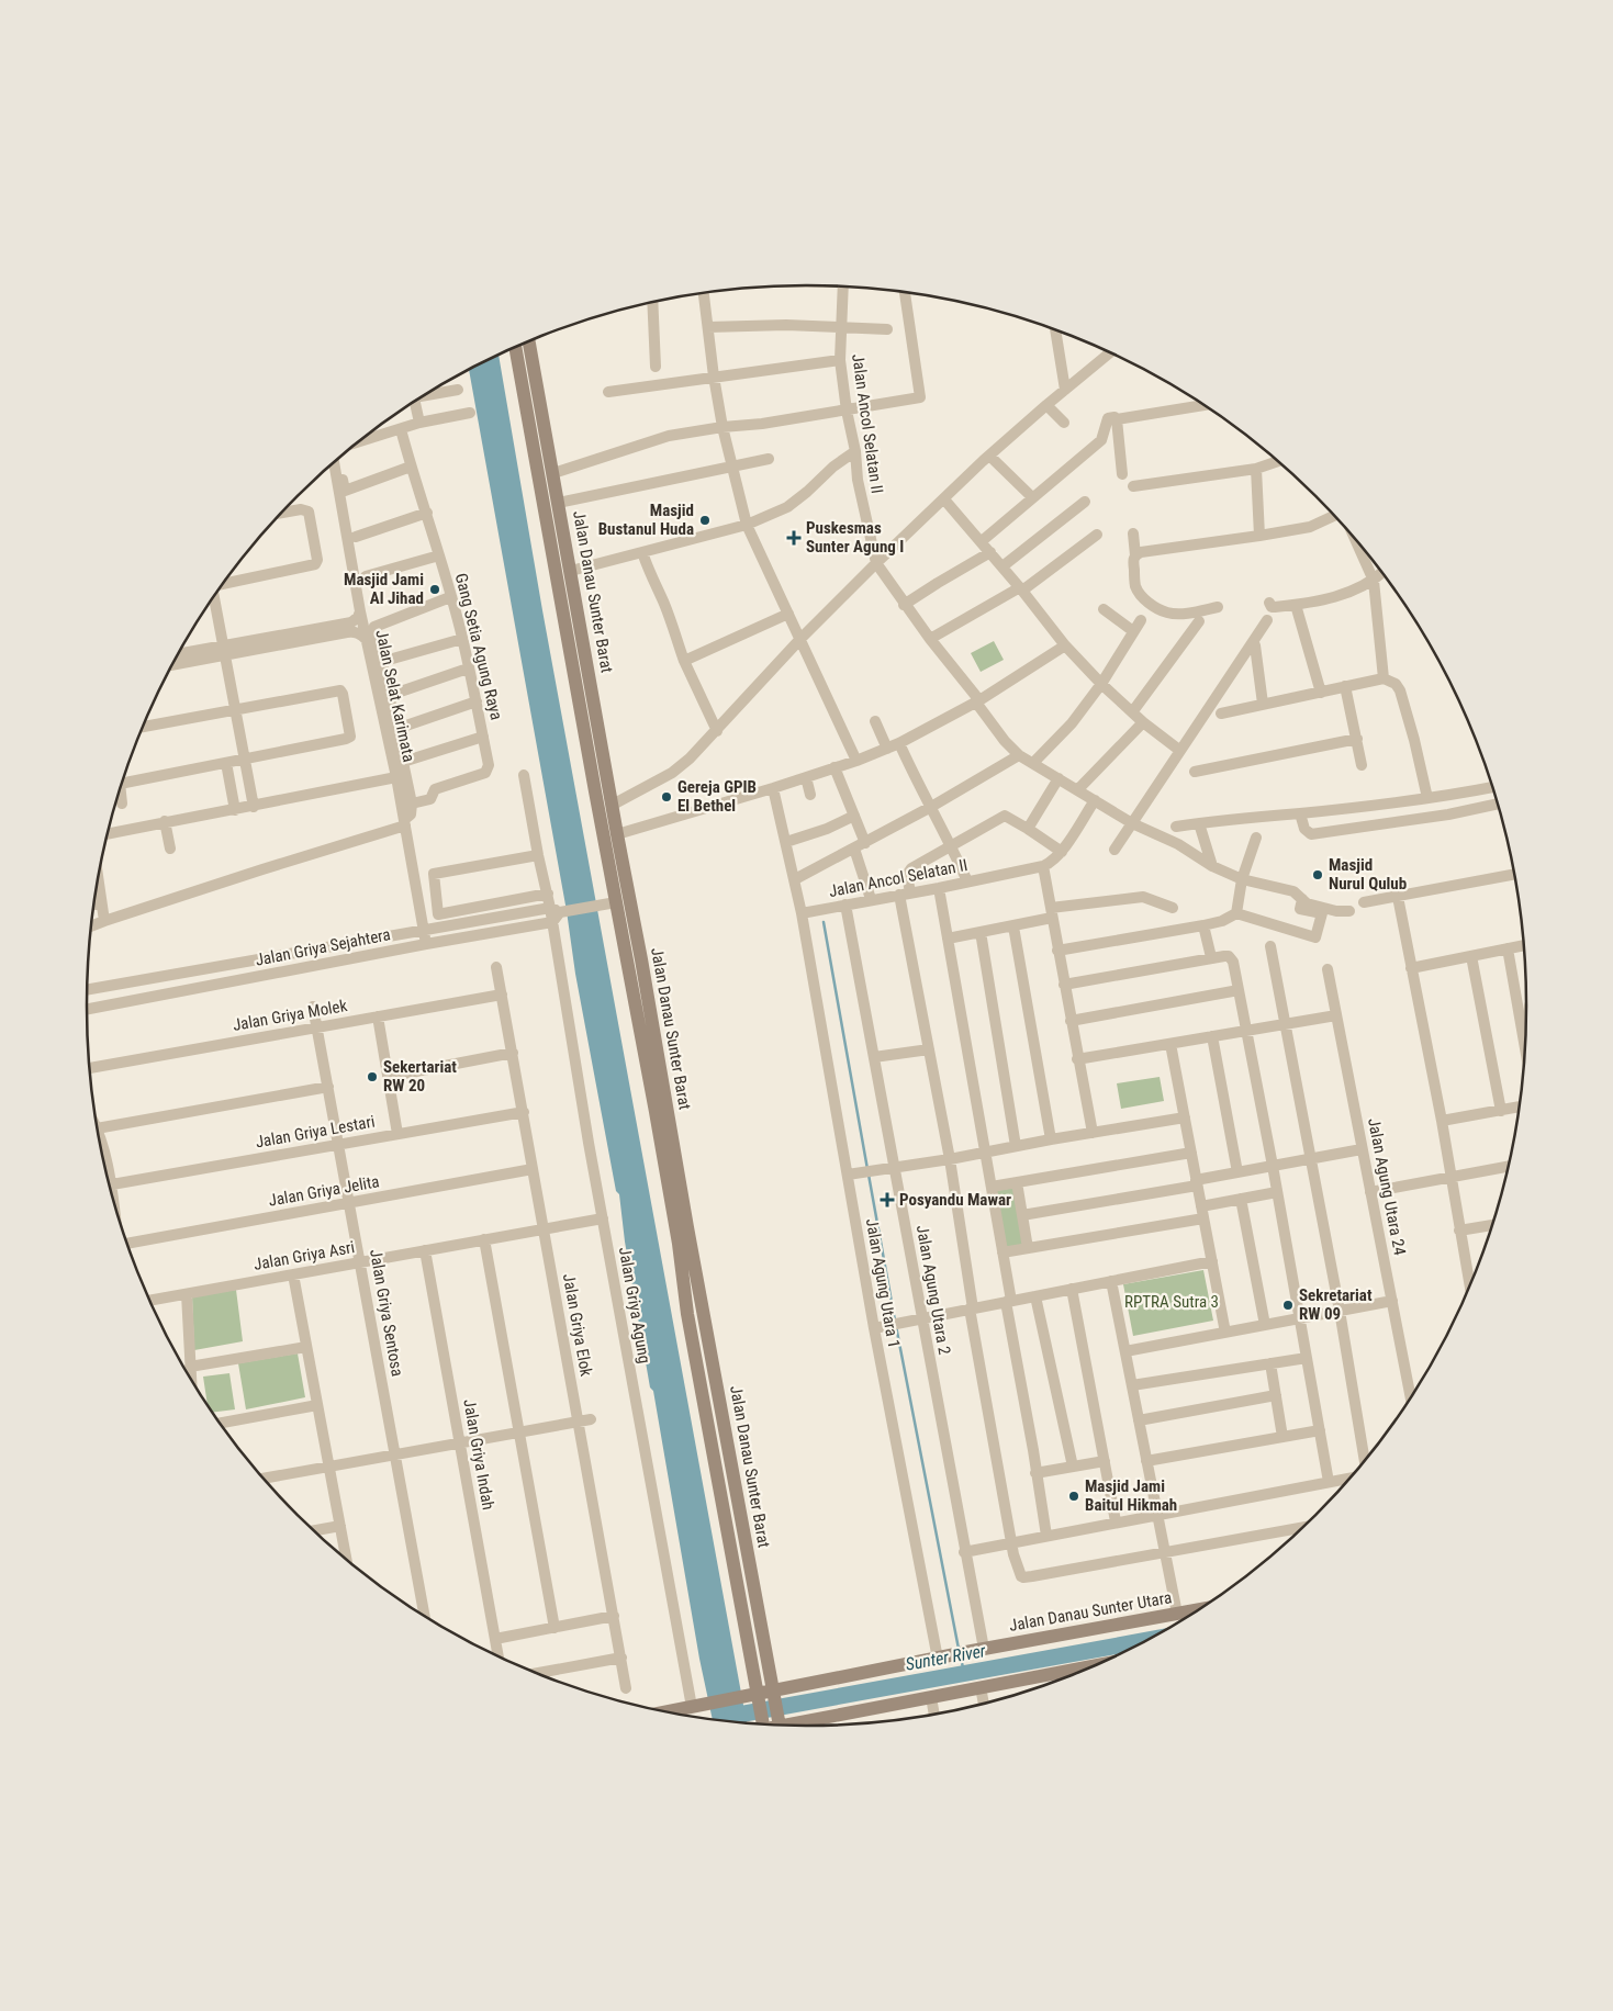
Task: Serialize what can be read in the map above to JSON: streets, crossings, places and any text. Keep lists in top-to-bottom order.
{
  "streets": {
    "main road": ["Jalan Danau Sunter Barat", "Jalan Danau Sunter Utara"],
    "street": [
      "Jalan Ancol Selatan II",
      "Gang Setia Agung Raya",
      "Jalan Selat Karimata",
      "Jalan Griya Sejahtera",
      "Jalan Griya Molek",
      "Jalan Griya Lestari",
      "Jalan Agung Utara 24",
      "Jalan Griya Jelita",
      "Jalan Griya Asri",
      "Jalan Agung Utara 1",
      "Jalan Agung Utara 2",
      "Jalan Griya Agung",
      "Jalan Griya Sentosa",
      "Jalan Griya Elok",
      "Jalan Griya Indah"
    ]
  },
  "crossings": [
    ["Jalan Ancol Selatan II", "Jalan Agung Utara 1"],
    ["Jalan Ancol Selatan II", "Jalan Agung Utara 2"],
    ["Jalan Danau Sunter Barat", "Jalan Griya Sejahtera"],
    ["Jalan Danau Sunter Barat", "Jalan Danau Sunter Utara"],
    ["Jalan Selat Karimata", "Jalan Griya Sejahtera"],
    ["Jalan Griya Sejahtera", "Jalan Griya Agung"],
    ["Jalan Griya Molek", "Jalan Griya Sentosa"],
    ["Jalan Griya Molek", "Jalan Griya Elok"],
    ["Jalan Griya Lestari", "Jalan Griya Sentosa"],
    ["Jalan Griya Lestari", "Jalan Griya Elok"],
    ["Jalan Griya Jelita", "Jalan Griya Sentosa"],
    ["Jalan Griya Jelita", "Jalan Griya Elok"],
    ["Jalan Griya Asri", "Jalan Griya Agung"],
    ["Jalan Griya Asri", "Jalan Griya Sentosa"],
    ["Jalan Griya Asri", "Jalan Griya Elok"],
    ["Jalan Griya Asri", "Jalan Griya Indah"],
    ["Jalan Agung Utara 1", "Jalan Danau Sunter Utara"],
    ["Jalan Agung Utara 2", "Jalan Danau Sunter Utara"],
    ["Jalan Griya Agung", "Jalan Danau Sunter Utara"]
  ],
  "water": ["Sunter River"],
  "parks": ["RPTRA Sutra 3"],
  "places": {
    "other": [
      "Masjid Bustanul Huda",
      "Masjid Jami Al Jihad",
      "Gereja GPIB El Bethel",
      "Masjid Nurul Qulub",
      "Sekertariat RW 20",
      "Sekretariat RW 09",
      "Masjid Jami Baitul Hikmah"
    ],
    "health": ["Puskesmas Sunter Agung I", "Posyandu Mawar"]
  }
}
